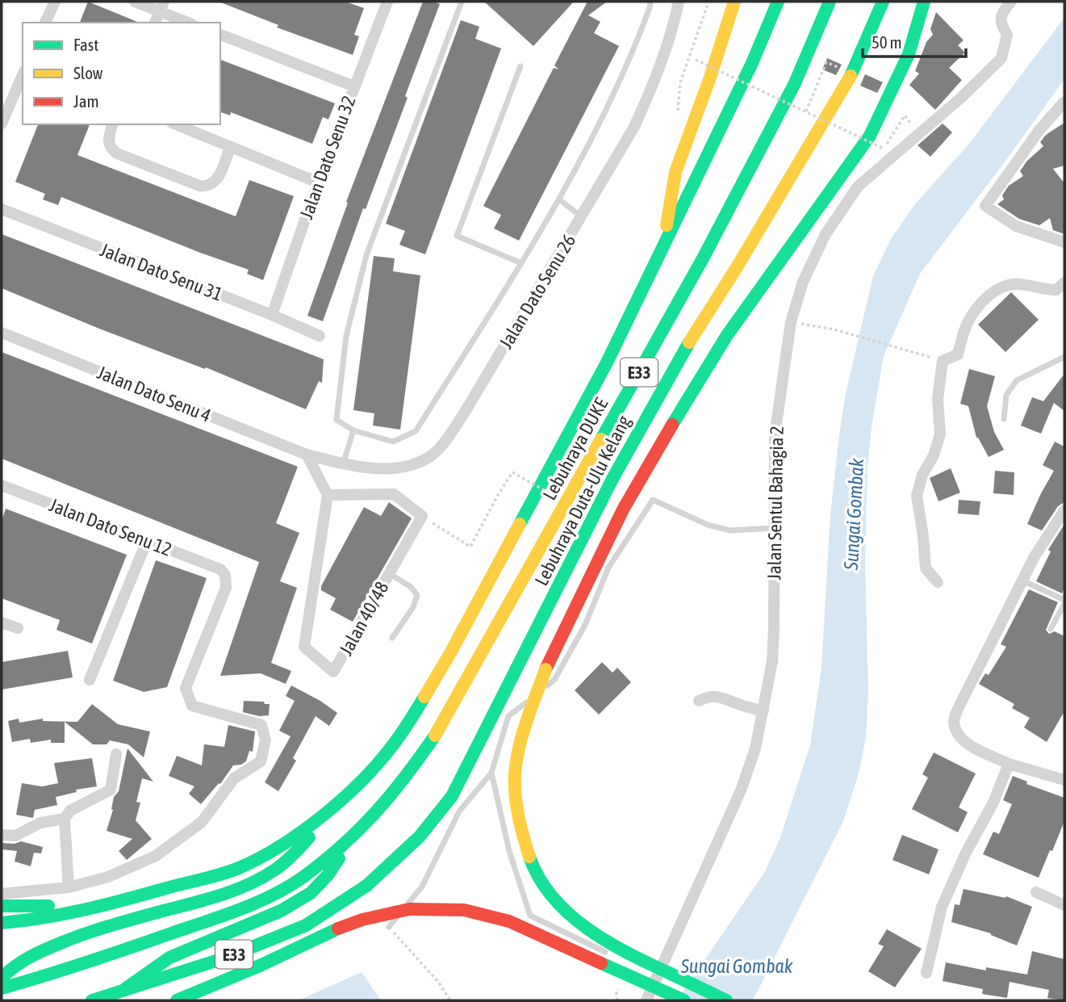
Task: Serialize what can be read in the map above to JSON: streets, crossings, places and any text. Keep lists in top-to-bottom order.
{
  "streets": {
    "highway": ["E33", "Lebuhraya DUKE", "Lebuhraya Duta-Ulu Kelang"],
    "street": [
      "Jalan Dato Senu 32",
      "Jalan Dato Senu 31",
      "Jalan Dato Senu 26",
      "Jalan Dato Senu 4",
      "Jalan Sentul Bahagia 2",
      "Jalan Dato Senu 12",
      "Jalan 40/48"
    ]
  },
  "crossings": [
    ["Jalan Dato Senu 32", "Jalan Dato Senu 31"],
    ["Jalan Dato Senu 26", "Jalan Dato Senu 4"]
  ],
  "water": ["Sungai Gombak"],
  "legend": ["Fast", "Slow", "Jam"],
  "scale_bar": "50 m"
}
